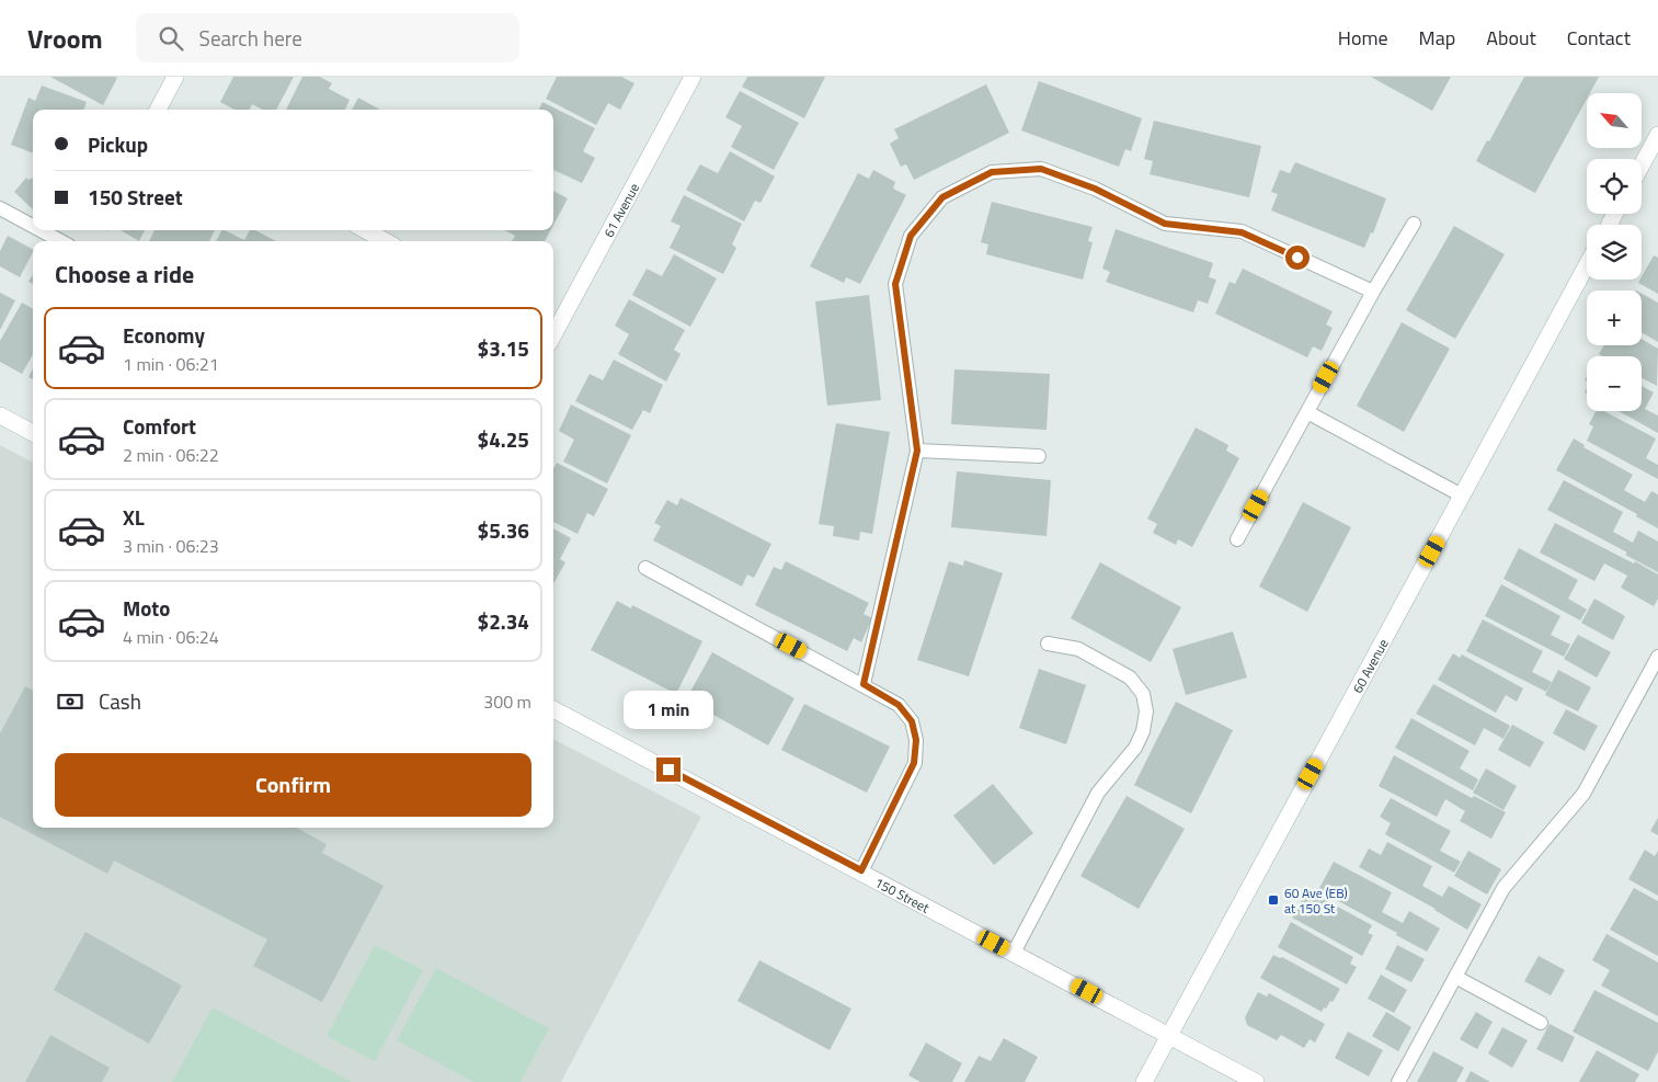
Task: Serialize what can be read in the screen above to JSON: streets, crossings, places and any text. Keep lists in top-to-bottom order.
{
  "streets": {
    "street": ["61 Avenue", "60 Avenue", "150 Street"]
  },
  "crossings": [
    ["60 Avenue", "150 Street"]
  ],
  "places": {
    "transit": ["60 Ave (EB) at 150 St"]
  },
  "north": "top left",
  "page": {
    "header": "Vroom",
    "search": "Search here",
    "nav": [
      "Home",
      "Map",
      "About",
      "Contact"
    ],
    "map_buttons": ["+", "−"],
    "banner": ["Pickup", "150 Street"],
    "heading": "Choose a ride",
    "list": [
      {
        "name": "Economy",
        "note": "1 min · 06:21",
        "value": "$3.15"
      },
      {
        "name": "Comfort",
        "note": "2 min · 06:22",
        "value": "$4.25"
      },
      {
        "name": "XL",
        "note": "3 min · 06:23",
        "value": "$5.36"
      },
      {
        "name": "Moto",
        "note": "4 min · 06:24",
        "value": "$2.34"
      }
    ],
    "pay": ["Cash", "300 m"],
    "bubble": "1 min",
    "buttons": "Confirm"
  }
}
